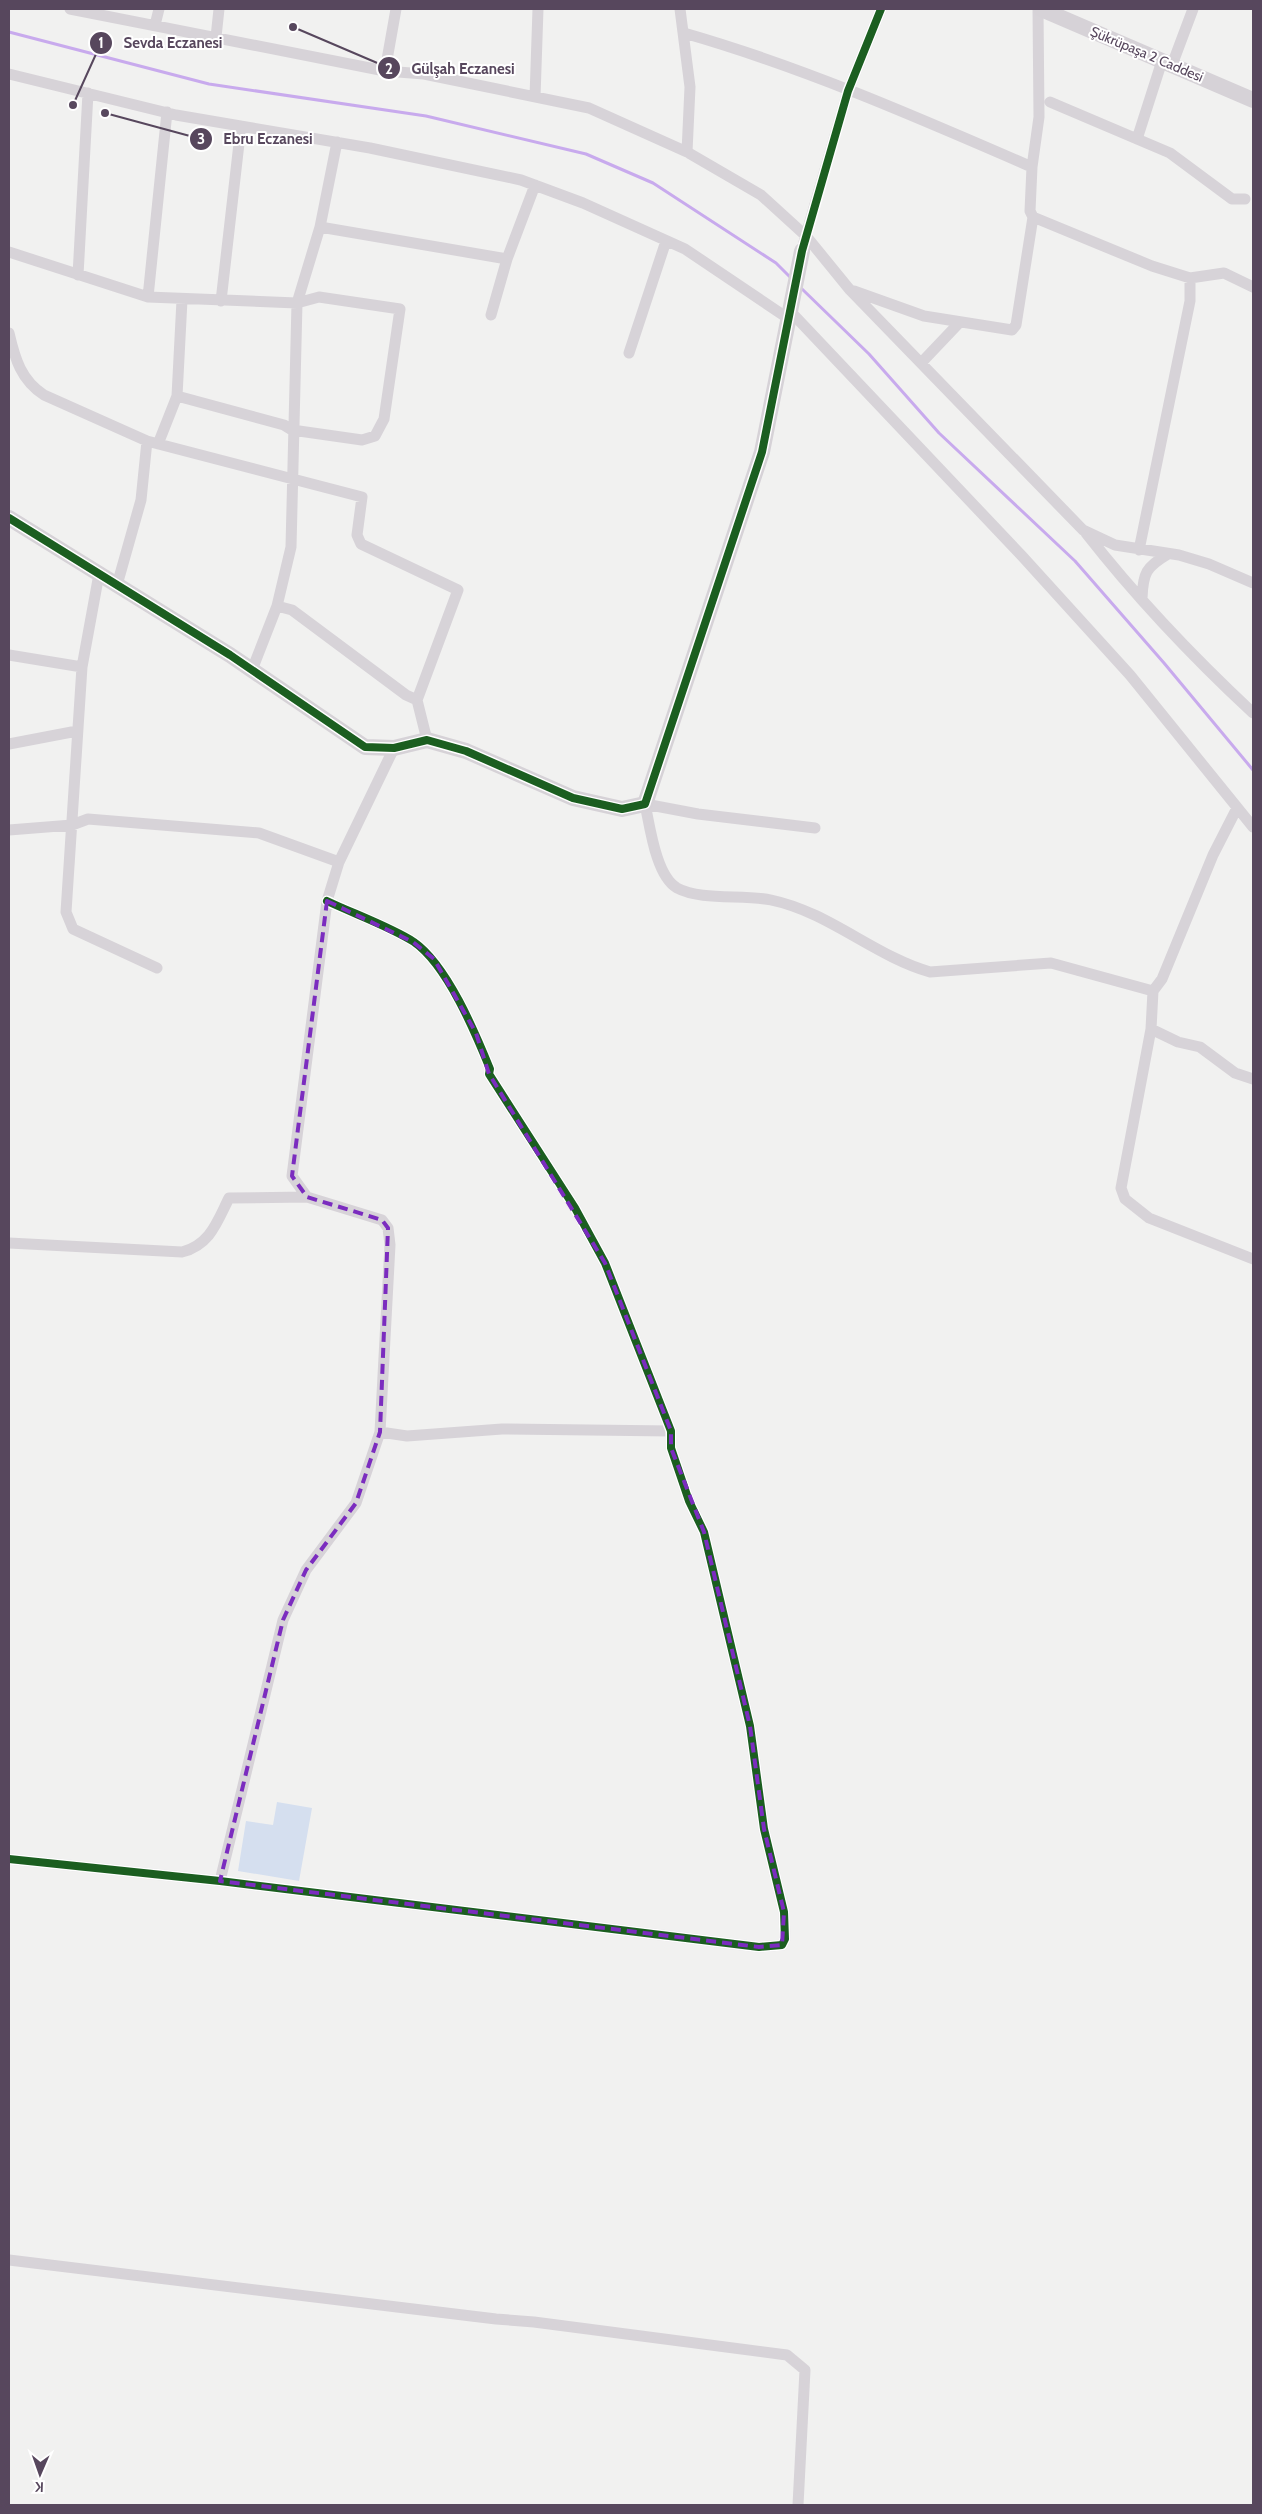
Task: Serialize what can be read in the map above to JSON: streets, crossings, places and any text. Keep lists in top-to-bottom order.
{
  "streets": {
    "street": ["Şükrüpaşa 2 Caddesi"]
  },
  "places": ["Gülşah Eczanesi", "Sevda Eczanesi", "Ebru Eczanesi"],
  "north": "bottom"
}
